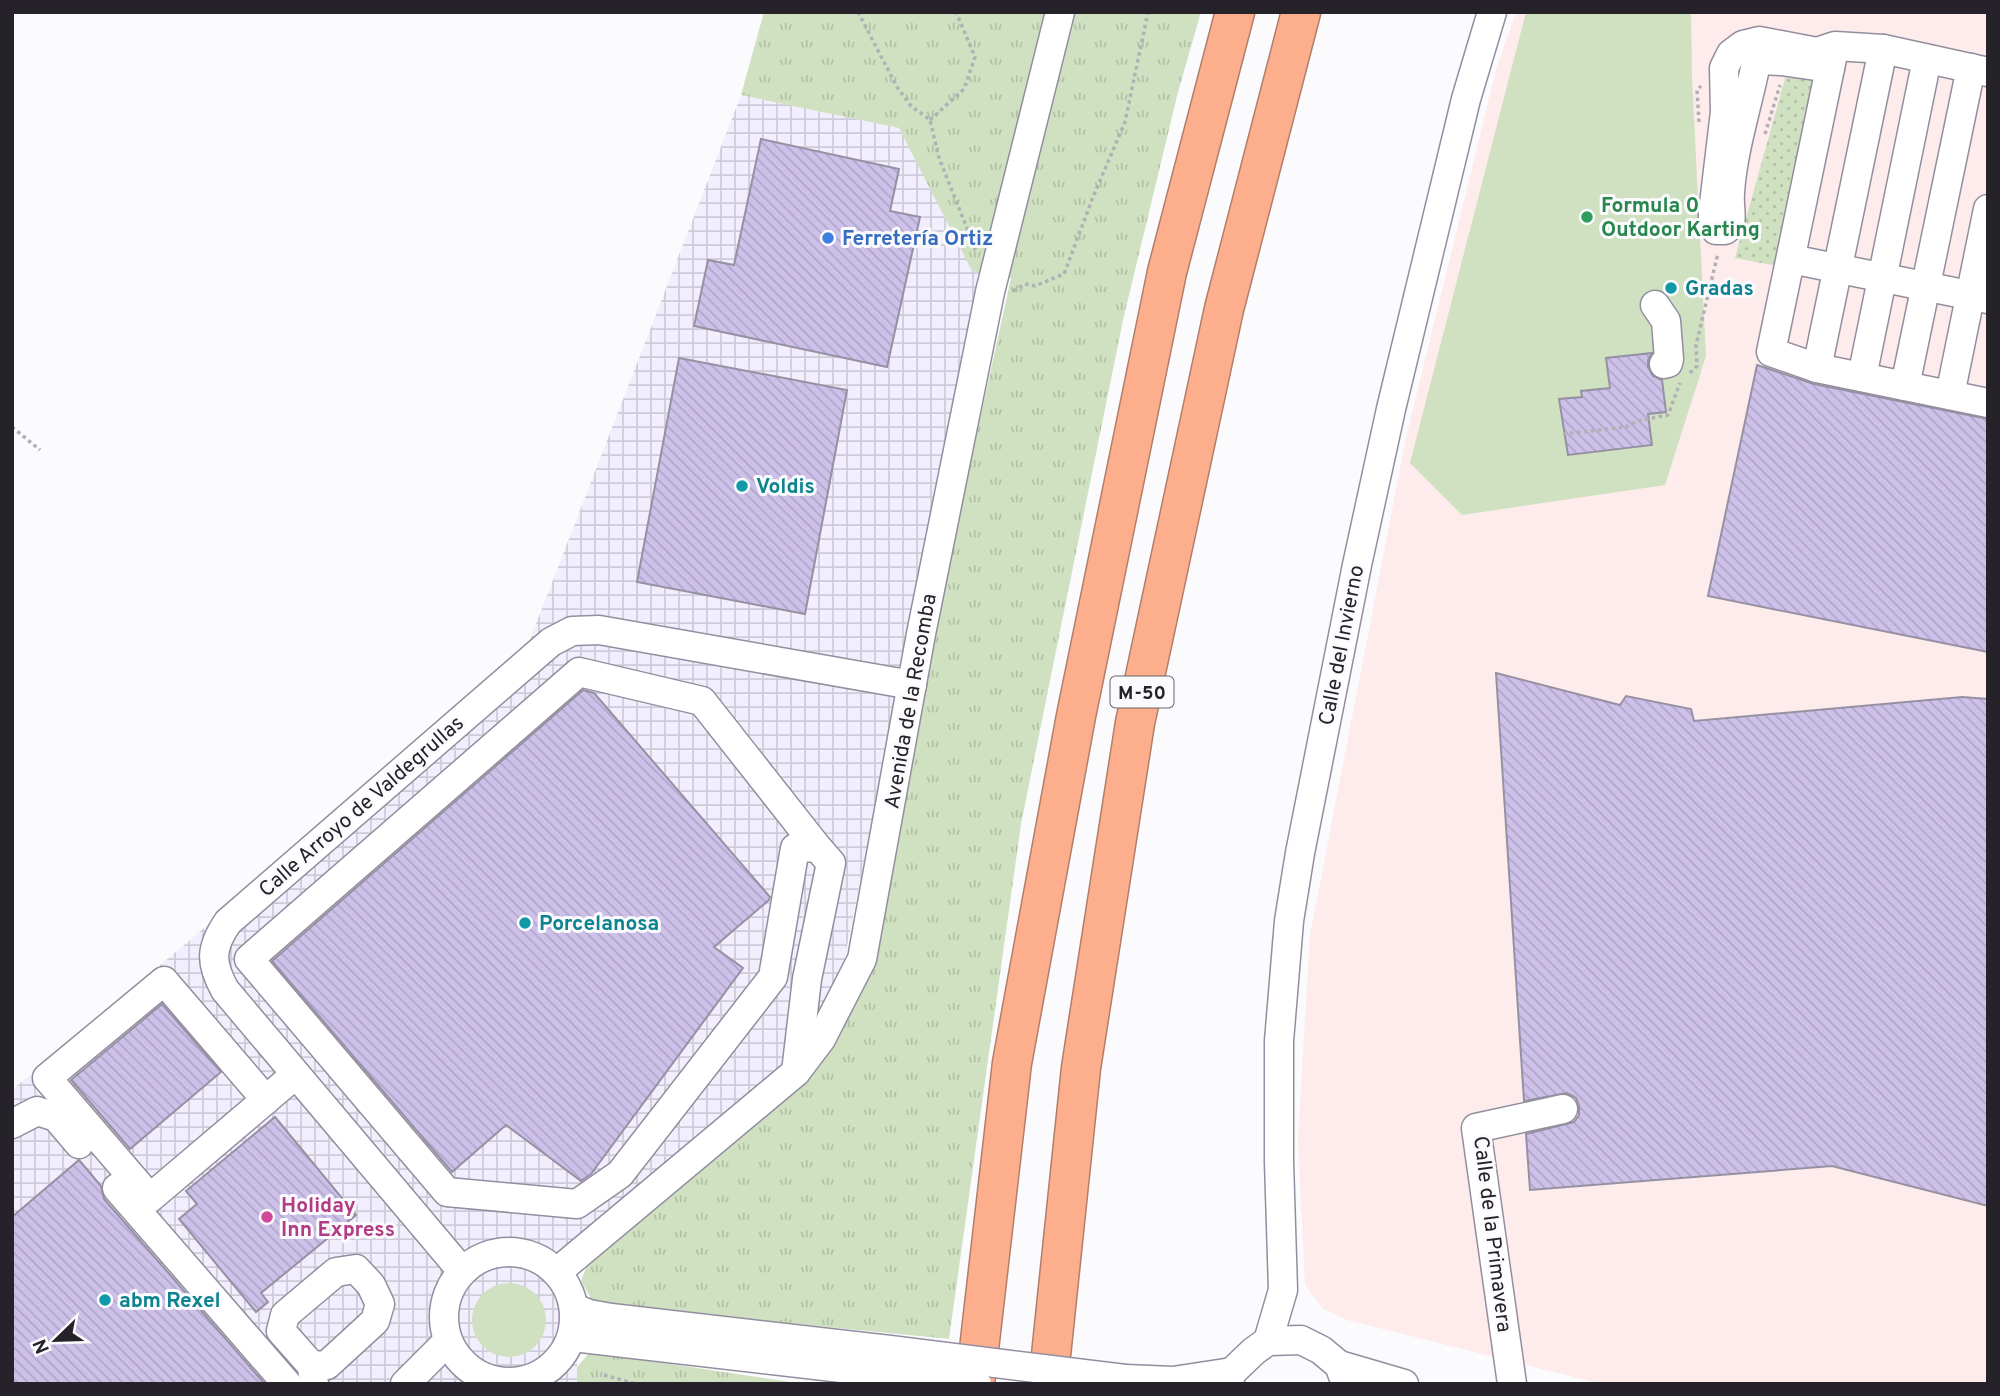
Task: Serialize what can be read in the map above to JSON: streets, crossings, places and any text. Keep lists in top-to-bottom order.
{
  "streets": {
    "highway": ["M-50"],
    "street": [
      "Calle del Invierno",
      "Avenida de la Recomba",
      "Calle Arroyo de Valdegrullas",
      "Calle de la Primavera"
    ]
  },
  "crossings": [
    ["Avenida de la Recomba", "Calle Arroyo de Valdegrullas"]
  ],
  "places": [
    "Formula 0 Outdoor Karting",
    "Ferretería Ortiz",
    "Gradas",
    "Voldis",
    "Porcelanosa",
    "Holiday Inn Express",
    "abm Rexel"
  ],
  "north": "bottom left"
}
